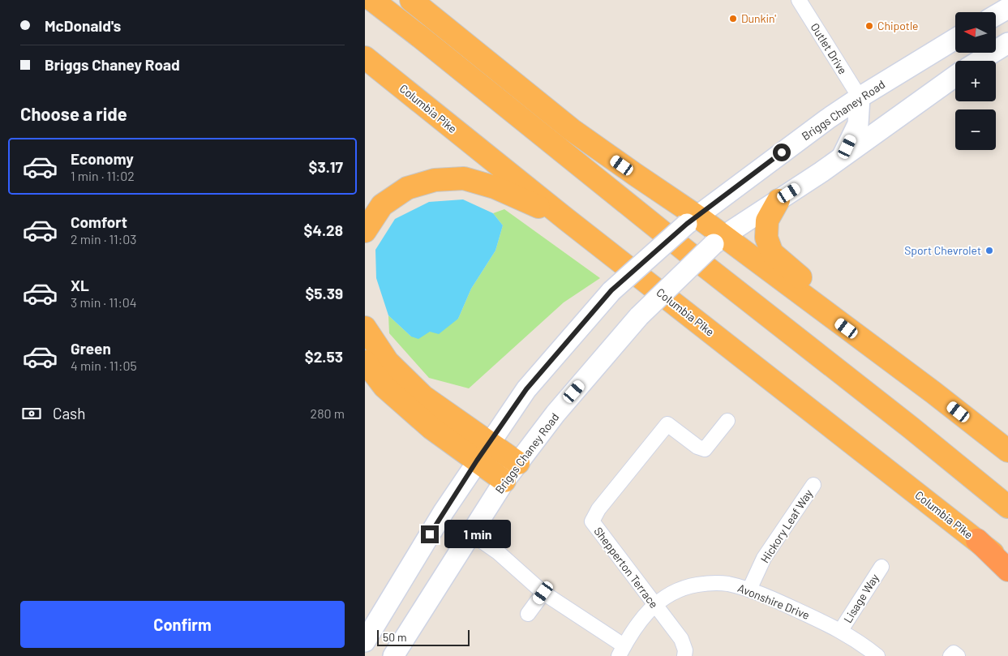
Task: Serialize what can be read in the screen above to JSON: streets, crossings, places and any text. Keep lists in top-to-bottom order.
{
  "streets": {
    "highway": ["Columbia Pike"],
    "main road": ["Briggs Chaney Road"],
    "street": [
      "Outlet Drive",
      "Hickory Leaf Way",
      "Shepperton Terrace",
      "Lisage Way",
      "Avonshire Drive"
    ]
  },
  "crossings": [
    ["Outlet Drive", "Briggs Chaney Road"],
    ["Hickory Leaf Way", "Avonshire Drive"],
    ["Shepperton Terrace", "Avonshire Drive"],
    ["Lisage Way", "Avonshire Drive"]
  ],
  "places": ["Dunkin'", "Chipotle", "Sport Chevrolet"],
  "scale_bar": "50 m",
  "north": "left",
  "page": {
    "banner": ["McDonald's", "Briggs Chaney Road"],
    "map_buttons": ["+", "−"],
    "heading": "Choose a ride",
    "list": [
      {
        "name": "Economy",
        "note": "1 min · 11:02",
        "value": "$3.17"
      },
      {
        "name": "Comfort",
        "note": "2 min · 11:03",
        "value": "$4.28"
      },
      {
        "name": "XL",
        "note": "3 min · 11:04",
        "value": "$5.39"
      },
      {
        "name": "Green",
        "note": "4 min · 11:05",
        "value": "$2.53"
      }
    ],
    "pay": ["Cash", "280 m"],
    "bubble": "1 min",
    "buttons": "Confirm",
    "scale": "50 m"
  }
}
